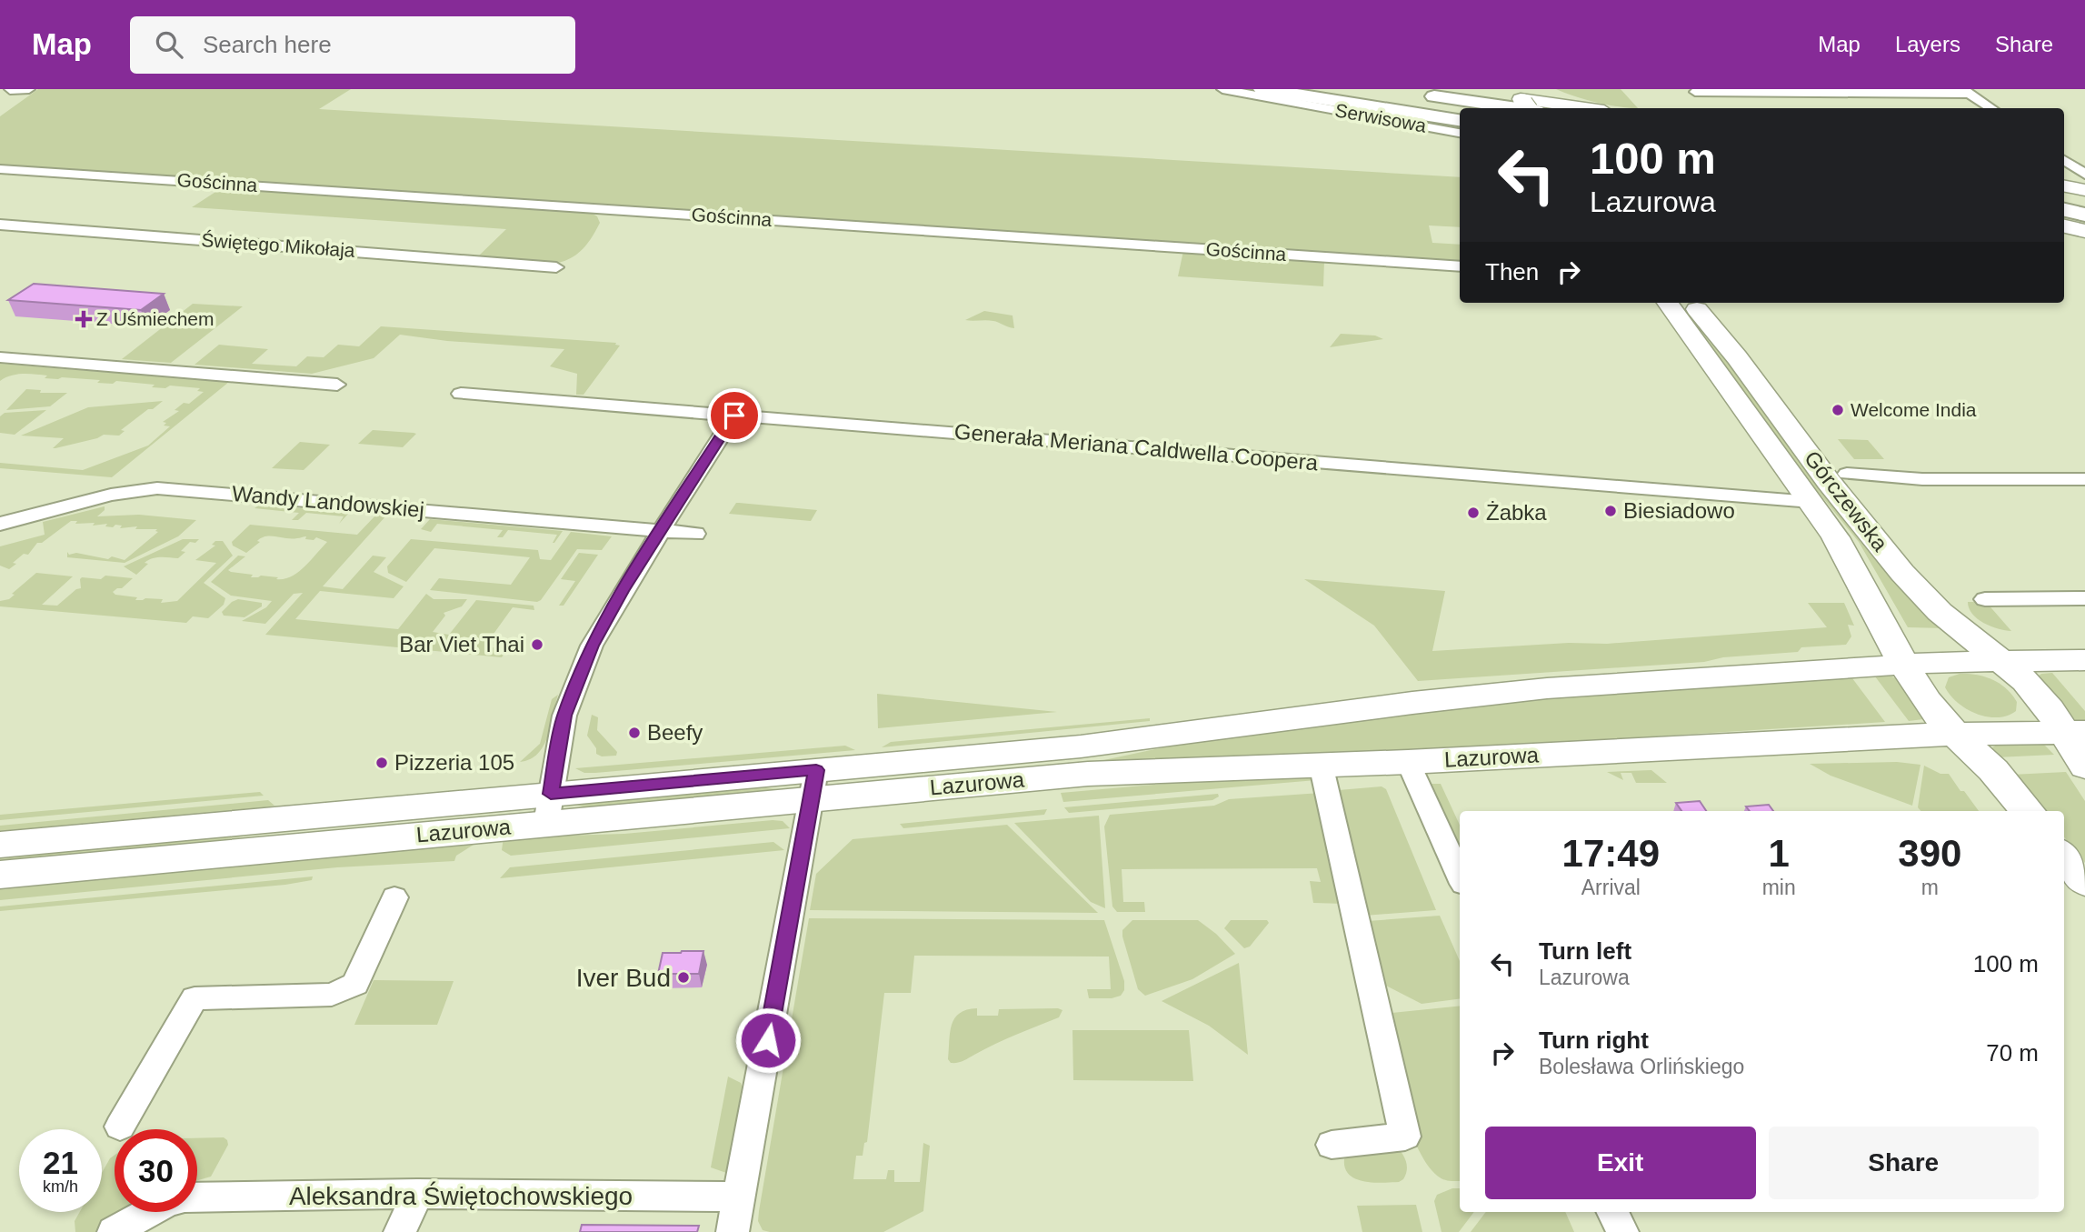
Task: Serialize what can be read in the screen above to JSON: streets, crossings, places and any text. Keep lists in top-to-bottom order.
{
  "streets": {
    "main road": ["Górczewska", "Lazurowa"],
    "street": [
      "Serwisowa",
      "Gościnna",
      "Świętego Mikołaja",
      "Generała Meriana Caldwella Coopera",
      "Wandy Landowskiej",
      "Aleksandra Świętochowskiego"
    ]
  },
  "crossings": [
    ["Generała Meriana Caldwella Coopera", "Górczewska"],
    ["Górczewska", "Lazurowa"]
  ],
  "places": {
    "health": ["Z Uśmiechem"],
    "other": [
      "Welcome India",
      "Biesiadowo",
      "Żabka",
      "Bar Viet Thai",
      "Beefy",
      "Pizzeria 105",
      "Iver Bud"
    ]
  },
  "page": {
    "header": "Map",
    "search": "Search here",
    "nav": ["Map", "Layers", "Share"],
    "turn": ["100 m", "Lazurowa"],
    "then": "Then",
    "eta": [
      "17:49",
      "Arrival",
      "1",
      "min",
      "390",
      "m"
    ],
    "list": [
      {
        "name": "Turn left",
        "note": "Lazurowa",
        "value": "100 m"
      },
      {
        "name": "Turn right",
        "note": "Bolesława Orlińskiego",
        "value": "70 m"
      }
    ],
    "buttons": ["Exit", "Share"],
    "speed": "21 km/h",
    "limit": "30"
  }
}
